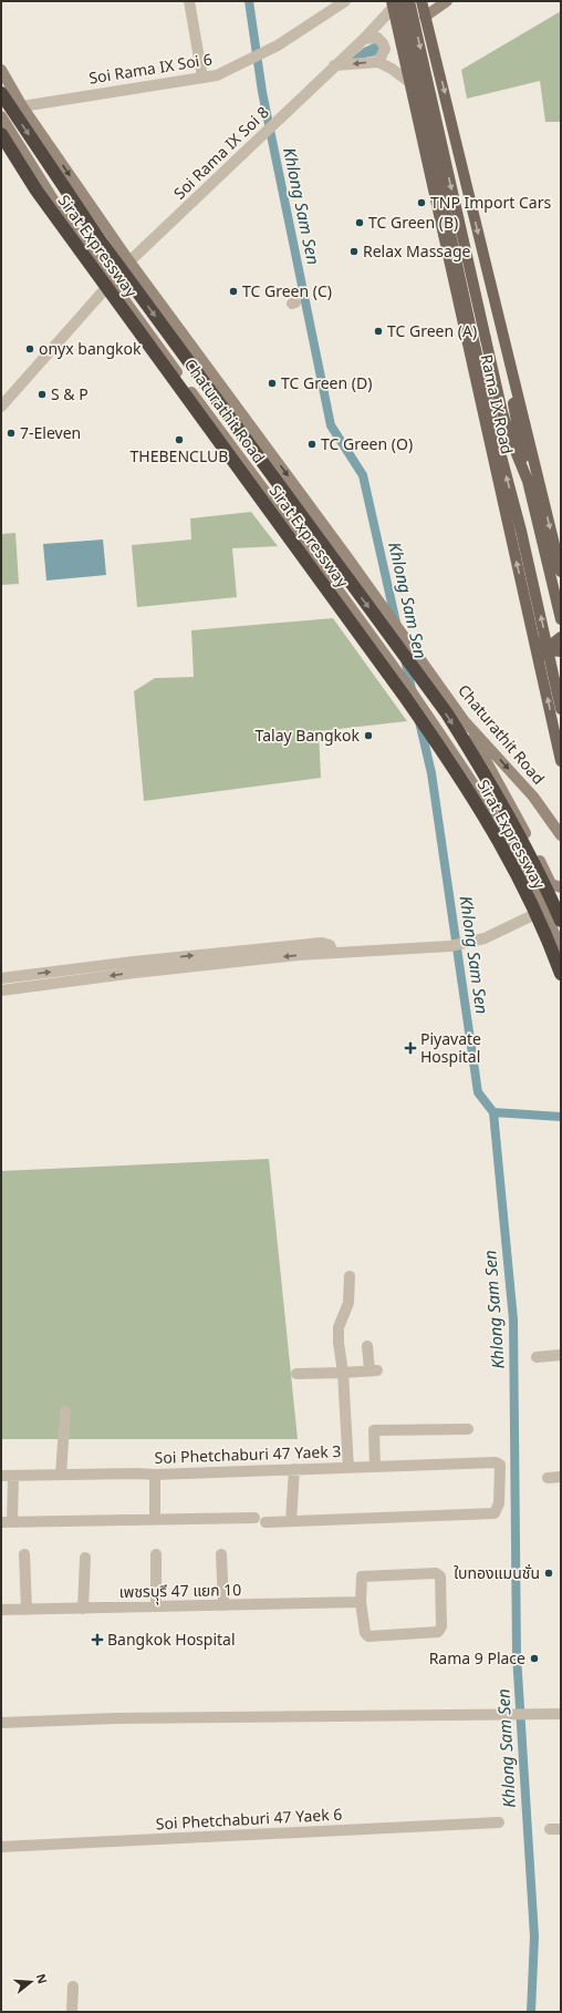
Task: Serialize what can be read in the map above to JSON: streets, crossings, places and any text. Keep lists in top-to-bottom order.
{
  "streets": {
    "highway": ["Sirat Expressway"],
    "main road": ["Rama IX Road", "Chaturathit Road"],
    "street": [
      "Soi Rama IX Soi 6",
      "Soi Rama IX Soi 8",
      "Soi Phetchaburi 47 Yaek 3",
      "เพชรบุุรี 47 แยก 10",
      "Soi Phetchaburi 47 Yaek 6"
    ]
  },
  "crossings": [
    ["Soi Rama IX Soi 6", "Chaturathit Road"],
    ["Soi Rama IX Soi 8", "Rama IX Road"],
    ["Soi Rama IX Soi 8", "Chaturathit Road"]
  ],
  "water": ["Khlong Sam Sen"],
  "places": {
    "other": [
      "TNP Import Cars",
      "TC Green (B)",
      "Relax Massage",
      "TC Green (C)",
      "TC Green (A)",
      "onyx bangkok",
      "TC Green (D)",
      "S & P",
      "7-Eleven",
      "THEBENCLUB",
      "TC Green (O)",
      "Talay Bangkok",
      "ใบทองแมนชั่น",
      "Rama 9 Place"
    ],
    "health": ["Piyavate Hospital", "Bangkok Hospital"]
  },
  "north": "right"
}
